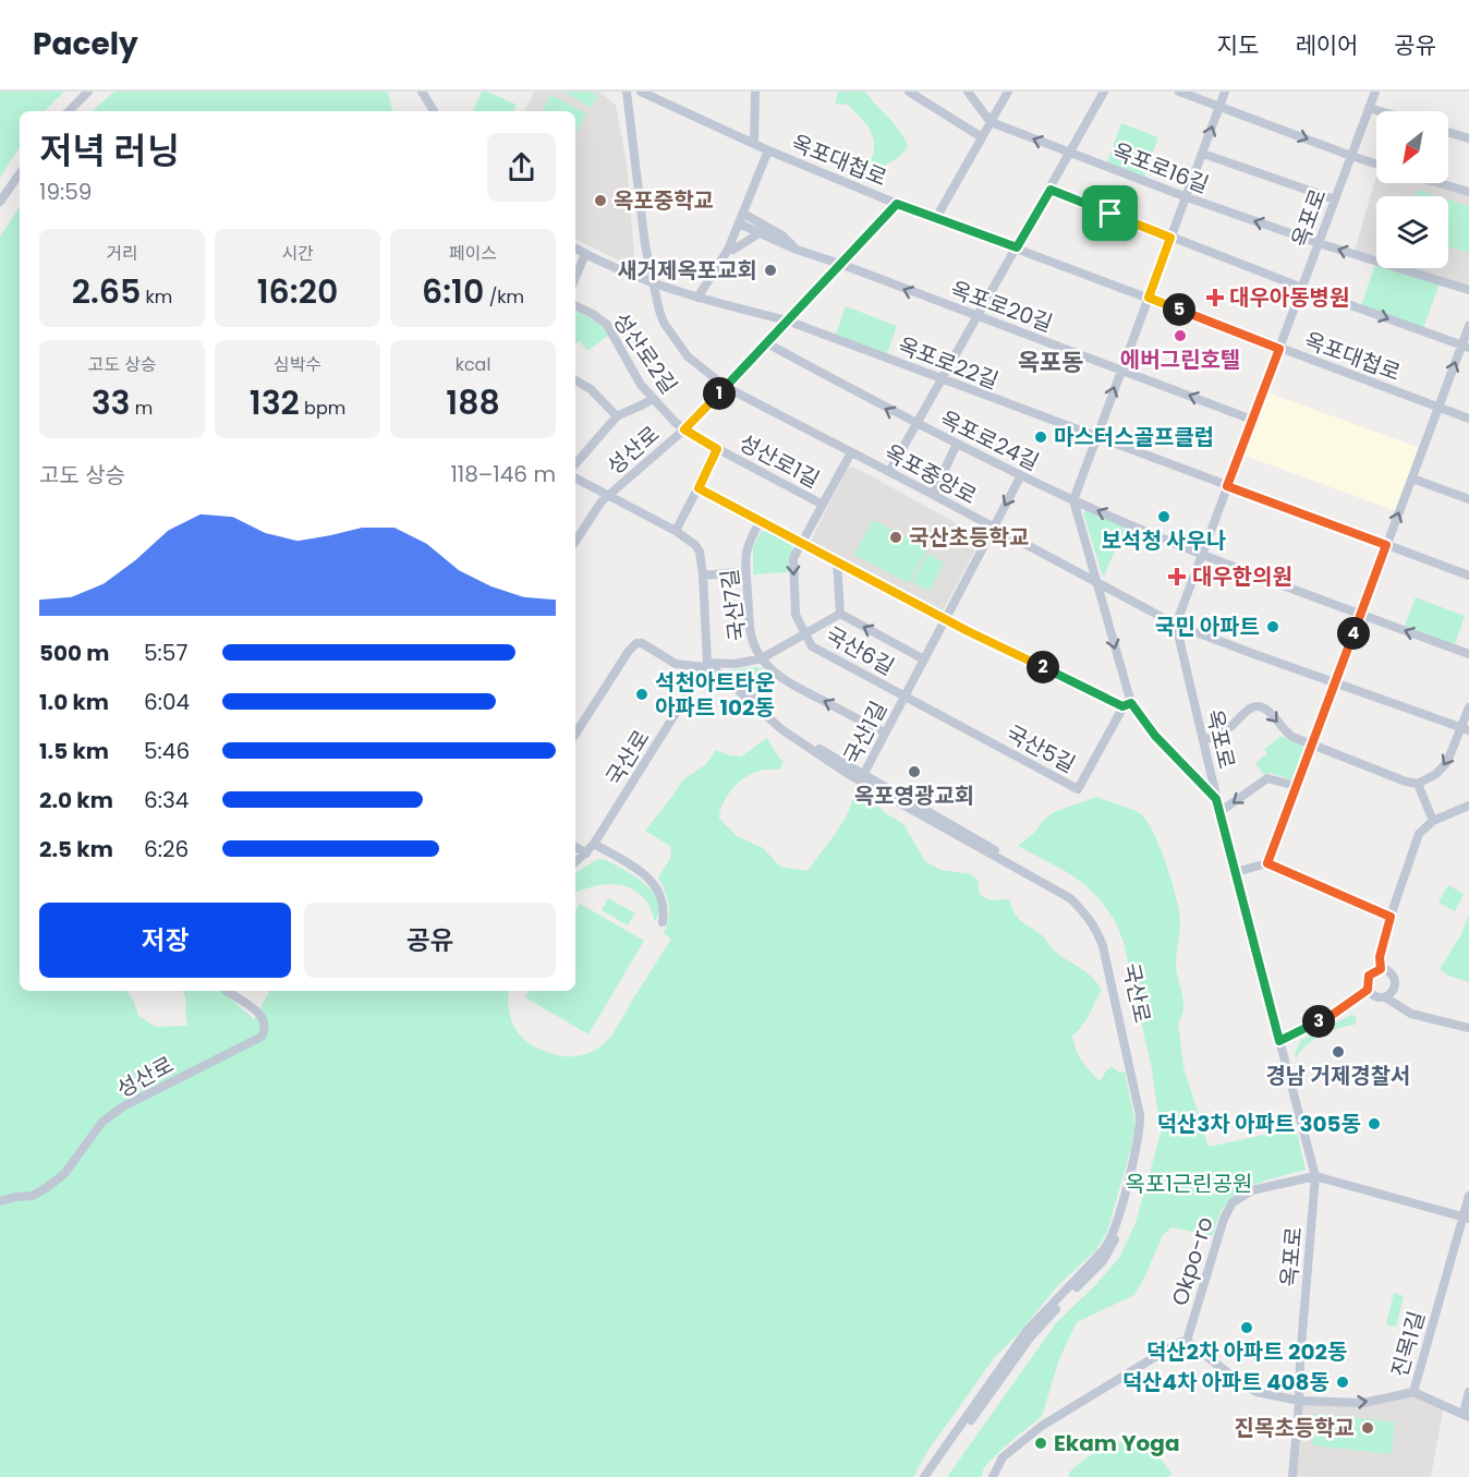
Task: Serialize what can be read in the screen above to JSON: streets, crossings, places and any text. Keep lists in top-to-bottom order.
{
  "streets": {
    "street": [
      "옥포대첩로",
      "옥포로16길",
      "옥포로",
      "옥포로20길",
      "성산로2길",
      "옥포로22길",
      "옥포로24길",
      "성산로",
      "성산로1길",
      "옥포중앙로",
      "국산7길",
      "국산6길",
      "국산1길",
      "국산5길",
      "국산로",
      "Okpo-ro",
      "진목1길"
    ]
  },
  "crossings": [
    ["옥포대첩로", "옥포로"],
    ["옥포대첩로", "성산로"],
    ["옥포로16길", "옥포로"],
    ["옥포로", "옥포로20길"],
    ["옥포로", "옥포로22길"],
    ["옥포로", "옥포로24길"],
    ["옥포로", "옥포중앙로"],
    ["옥포로", "Okpo-ro"],
    ["옥포로", "진목1길"],
    ["옥포로20길", "성산로"],
    ["성산로2길", "성산로"],
    ["성산로2길", "성산로1길"],
    ["옥포로22길", "성산로"],
    ["옥포로22길", "옥포중앙로"],
    ["옥포로24길", "성산로"],
    ["옥포로24길", "국산1길"],
    ["성산로", "성산로1길"],
    ["성산로", "옥포중앙로"],
    ["성산로1길", "국산6길"],
    ["옥포중앙로", "국산6길"],
    ["옥포중앙로", "국산1길"],
    ["국산7길", "국산1길"],
    ["국산6길", "국산1길"],
    ["국산6길", "국산5길"],
    ["국산1길", "국산5길"],
    ["국산1길", "국산로"]
  ],
  "one_way": [
    "옥포로20길",
    "옥포로24길",
    "국산7길",
    "진목1길"
  ],
  "districts": ["옥포동"],
  "parks": ["옥포1근린공원"],
  "places": {
    "other": [
      "옥포중학교",
      "새거제옥포교회",
      "에버그린호텔",
      "마스터스골프클럽",
      "보석청 사우나",
      "국산초등학교",
      "국민 아파트",
      "석천아트타운 아파트 102동",
      "옥포영광교회",
      "경남 거제경찰서",
      "덕산3차 아파트 305동",
      "덕산2차 아파트 202동",
      "덕산4차 아파트 408동",
      "진목초등학교",
      "Ekam Yoga"
    ],
    "health": ["대우아동병원", "대우한의원"]
  },
  "north": "bottom left",
  "page": {
    "header": "Pacely",
    "nav": ["지도", "레이어", "공유"],
    "heading": ["저녁 러닝", "19:59"],
    "stats": [
      ["거리", "2.65 km"],
      ["시간", "16:20"],
      ["페이스", "6:10 /km"],
      ["고도 상승", "33 m"],
      ["심박수", "132 bpm"],
      ["kcal", "188"]
    ],
    "pins": [
      "5",
      "1",
      "4",
      "2",
      "3"
    ],
    "chart": ["고도 상승", "118–146 m"],
    "list": [
      {
        "name": "500 m",
        "note": "5:57"
      },
      {
        "name": "1.0 km",
        "note": "6:04"
      },
      {
        "name": "1.5 km",
        "note": "5:46"
      },
      {
        "name": "2.0 km",
        "note": "6:34"
      },
      {
        "name": "2.5 km",
        "note": "6:26"
      }
    ],
    "buttons": ["저장", "공유"]
  }
}
